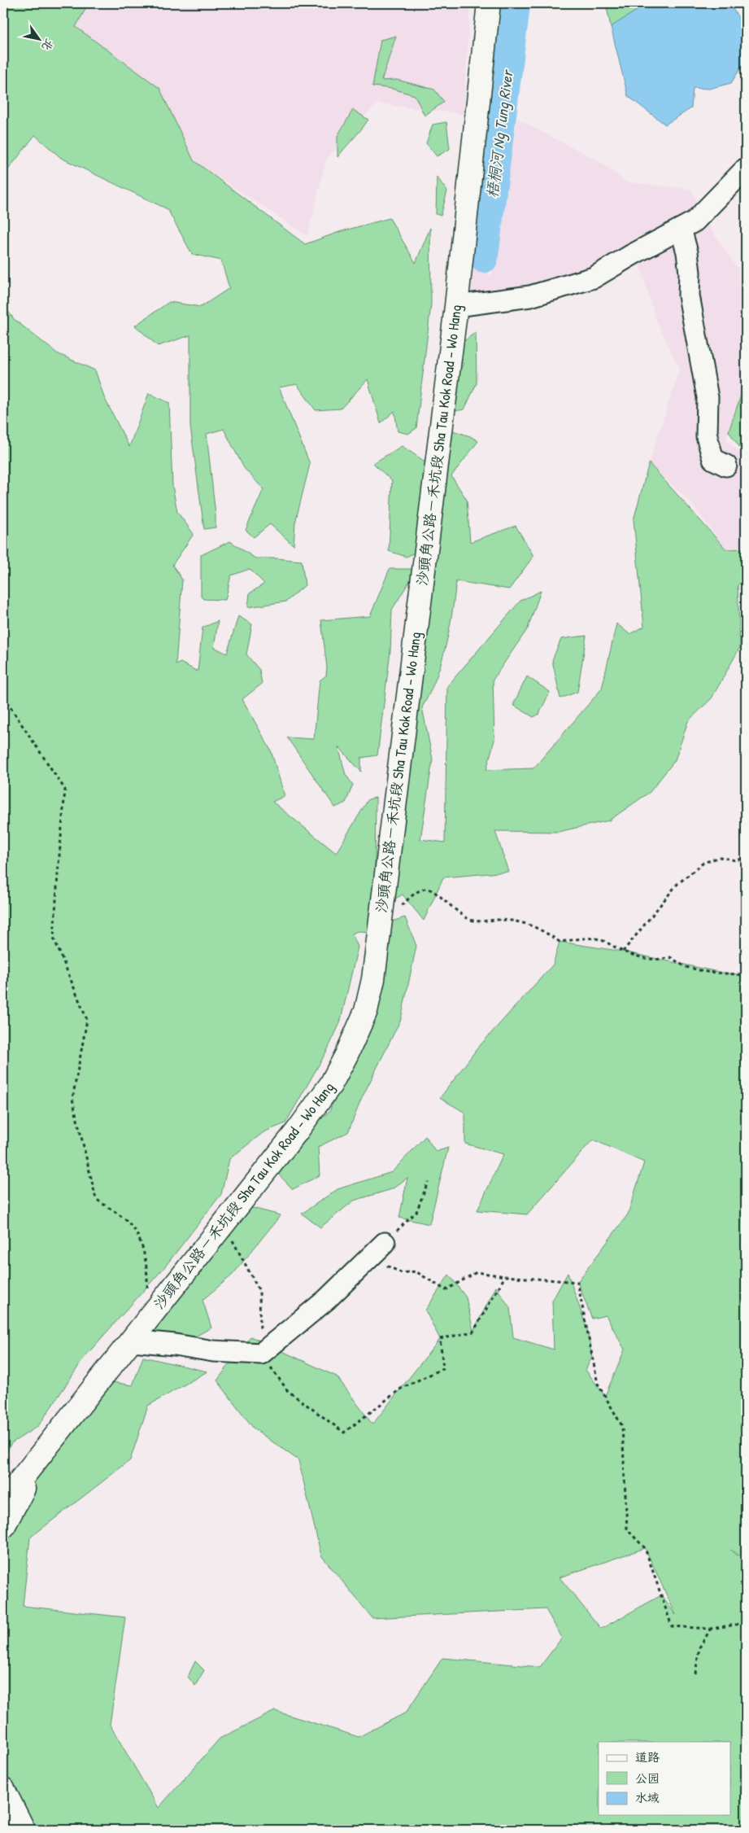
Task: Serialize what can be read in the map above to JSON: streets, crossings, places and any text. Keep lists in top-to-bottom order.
{
  "streets": {
    "main road": ["沙頭角公路－禾坑段 Sha Tau Kok Road – Wo Hang"]
  },
  "water": ["梧桐河 Ng Tung River"],
  "legend": ["道路", "公园", "水域"],
  "north": "bottom right"
}
